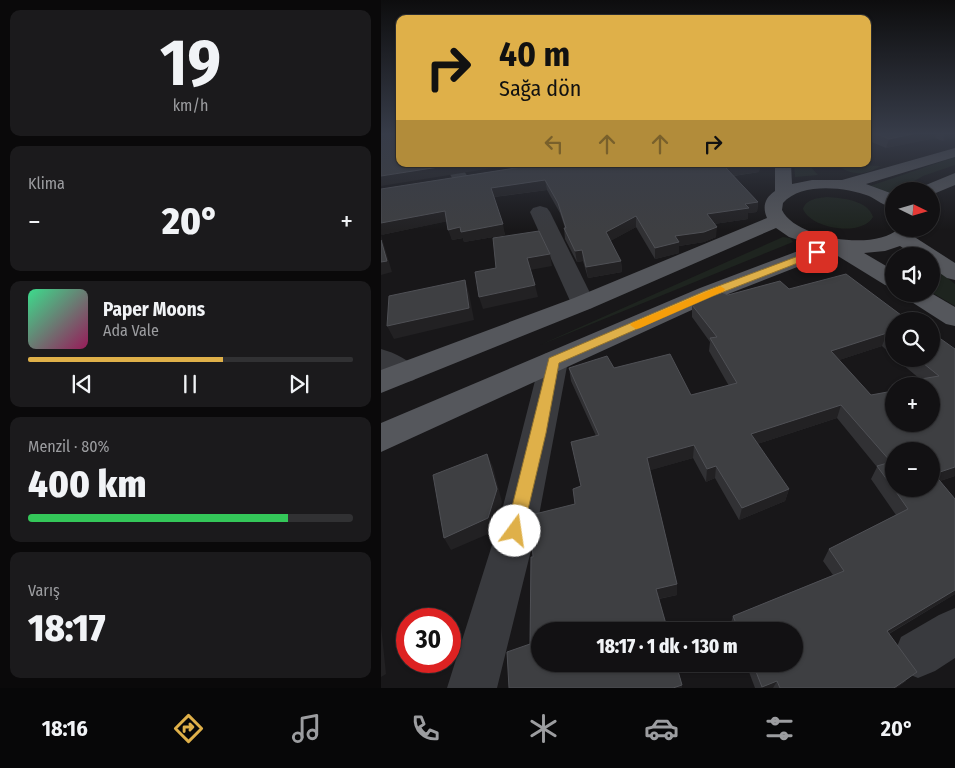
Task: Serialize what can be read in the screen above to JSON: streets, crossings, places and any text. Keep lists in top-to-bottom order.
{
  "north": "right",
  "page": {
    "tile": [
      ["19", "km/h"],
      "Klima",
      ["Menzil · 80%", "400 km"],
      ["Varış", "18:17"]
    ],
    "turn": ["40 m", "Sağa dön"],
    "map_buttons": ["+", "−"],
    "heat": ["−", "20°", "+"],
    "song": ["Paper Moons", "Ada Vale"],
    "limit": "30",
    "trip": "18:17 · 1 dk · 130 m",
    "tabs": ["18:16", "20°"]
  }
}
